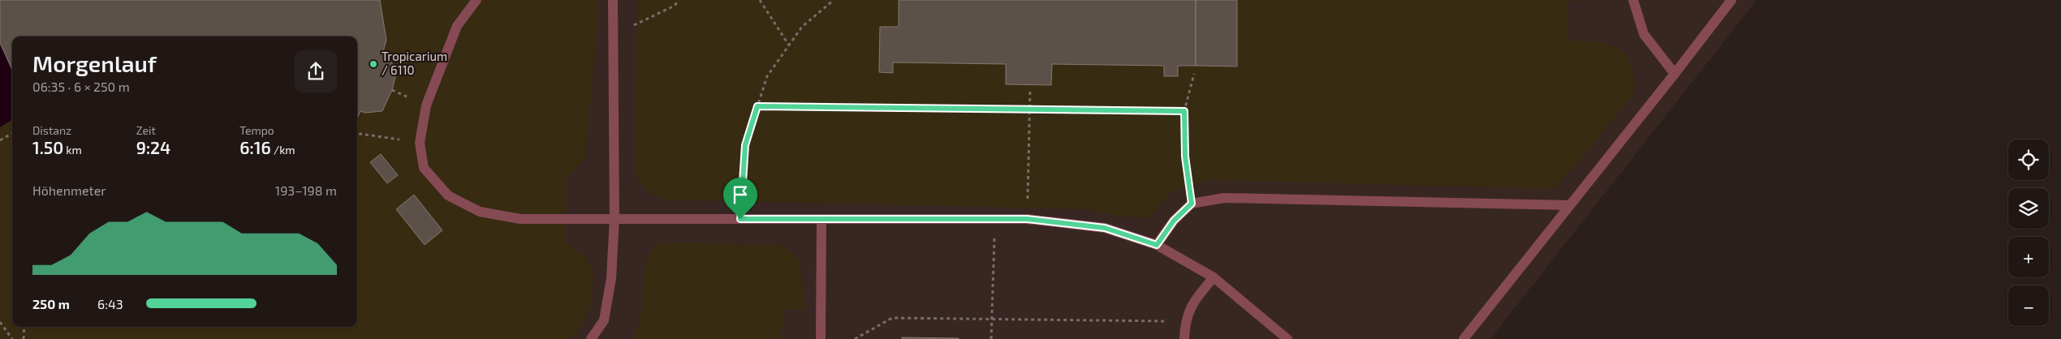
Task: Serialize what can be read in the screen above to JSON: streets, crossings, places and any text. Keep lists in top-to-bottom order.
{
  "places": ["Tropicarium / 6110"],
  "page": {
    "heading": ["Morgenlauf", "06:35 · 6 × 250 m"],
    "stats": [
      ["Distanz", "1.50 km"],
      ["Zeit", "9:24"],
      ["Tempo", "6:16 /km"]
    ],
    "map_buttons": ["+", "−"],
    "chart": ["Höhenmeter", "193–198 m"],
    "list": [
      {
        "name": "250 m",
        "note": "6:43"
      }
    ]
  }
}
